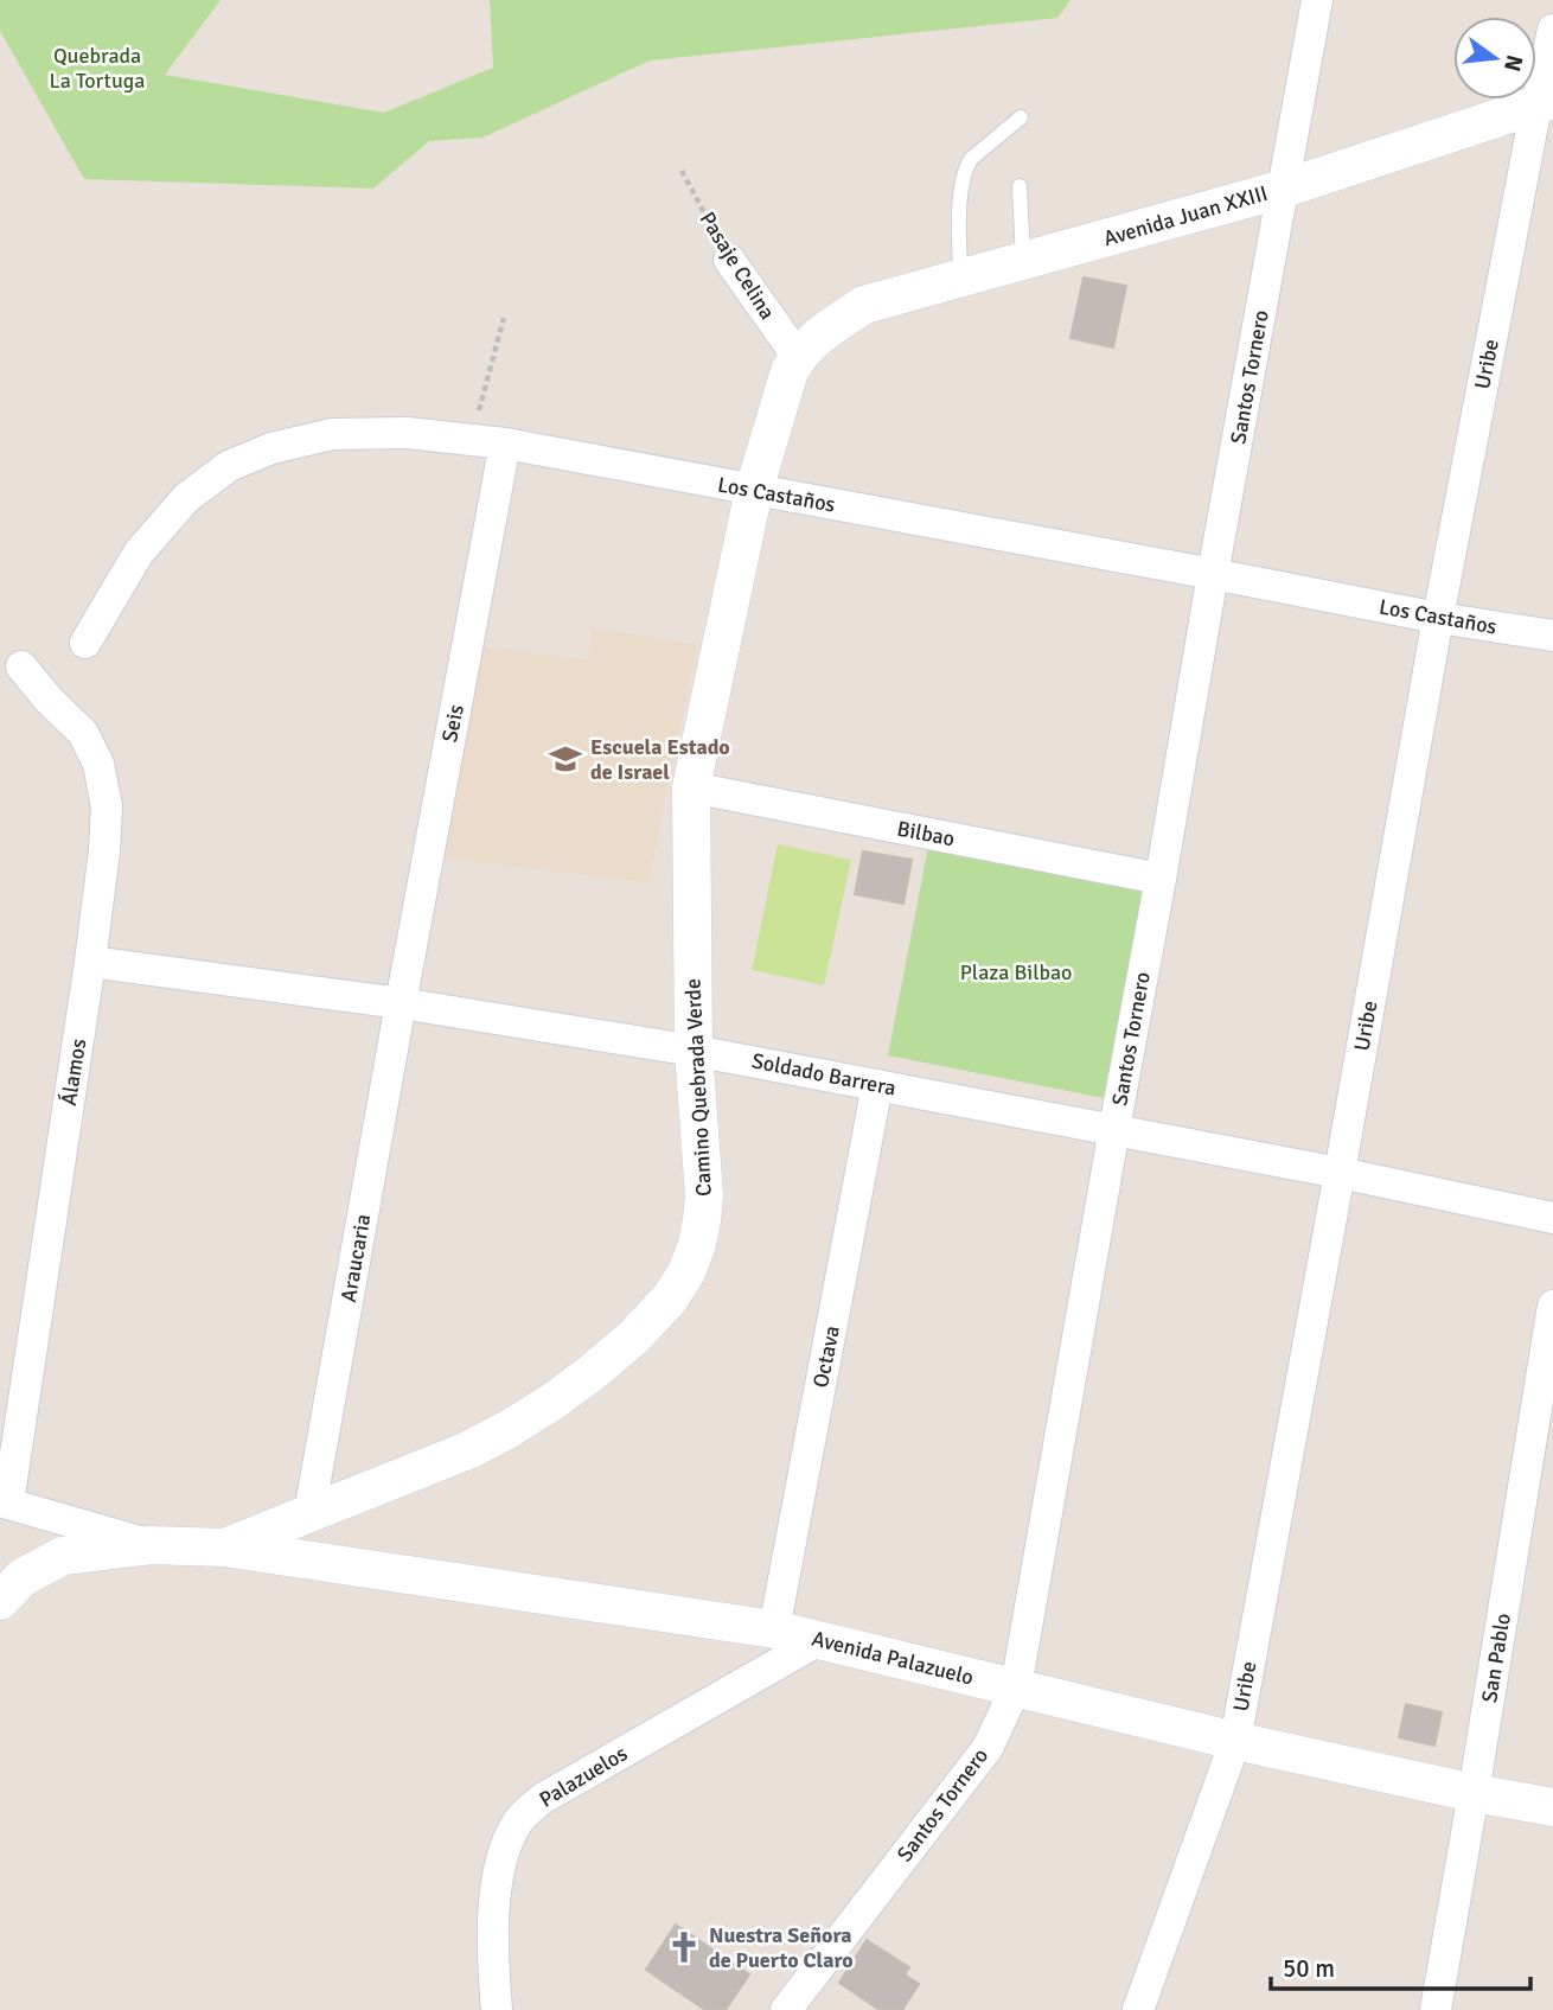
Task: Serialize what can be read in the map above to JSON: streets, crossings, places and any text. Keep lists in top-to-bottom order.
{
  "streets": {
    "street": [
      "Avenida Juan XXIII",
      "Pasaje Celina",
      "Uribe",
      "Santos Tornero",
      "Los Castaños",
      "Seis",
      "Bilbao",
      "Álamos",
      "Soldado Barrera",
      "Camino Quebrada Verde",
      "Araucaria",
      "Octava",
      "Avenida Palazuelo",
      "San Pablo",
      "Palazuelos"
    ]
  },
  "crossings": [
    ["Avenida Juan XXIII", "Pasaje Celina"],
    ["Avenida Juan XXIII", "Uribe"],
    ["Avenida Juan XXIII", "Santos Tornero"],
    ["Avenida Juan XXIII", "Camino Quebrada Verde"],
    ["Pasaje Celina", "Camino Quebrada Verde"],
    ["Uribe", "Los Castaños"],
    ["Uribe", "Soldado Barrera"],
    ["Uribe", "Avenida Palazuelo"],
    ["Santos Tornero", "Los Castaños"],
    ["Santos Tornero", "Bilbao"],
    ["Santos Tornero", "Soldado Barrera"],
    ["Santos Tornero", "Avenida Palazuelo"],
    ["Los Castaños", "Seis"],
    ["Los Castaños", "Camino Quebrada Verde"],
    ["Seis", "Soldado Barrera"],
    ["Seis", "Araucaria"],
    ["Bilbao", "Camino Quebrada Verde"],
    ["Álamos", "Soldado Barrera"],
    ["Soldado Barrera", "Camino Quebrada Verde"],
    ["Soldado Barrera", "Araucaria"],
    ["Soldado Barrera", "Octava"],
    ["Camino Quebrada Verde", "Araucaria"],
    ["Camino Quebrada Verde", "Avenida Palazuelo"],
    ["Octava", "Avenida Palazuelo"],
    ["Avenida Palazuelo", "San Pablo"],
    ["Avenida Palazuelo", "Palazuelos"]
  ],
  "parks": ["Quebrada La Tortuga", "Plaza Bilbao"],
  "places": {
    "school or university": ["Escuela Estado de Israel"],
    "church": ["Nuestra Señora de Puerto Claro"]
  },
  "scale_bar": "50 m",
  "north": "right"
}
